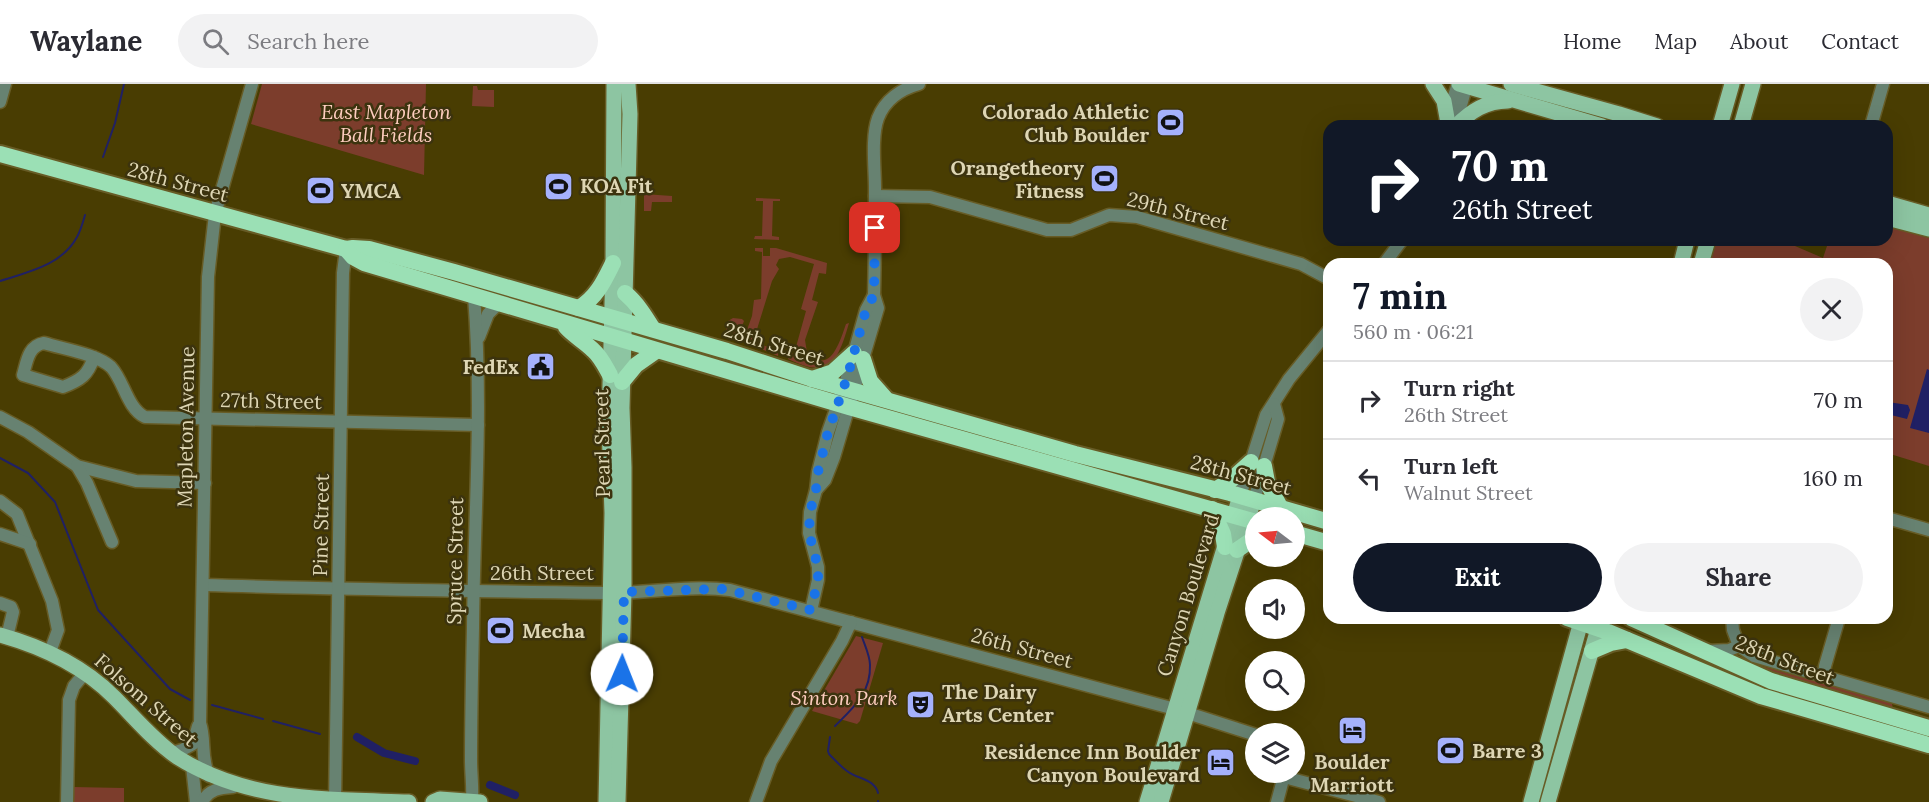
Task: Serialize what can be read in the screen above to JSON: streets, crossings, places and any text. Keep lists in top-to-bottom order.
{
  "streets": {
    "highway": ["28th Street"],
    "main road": ["Pearl Street", "Canyon Boulevard", "Folsom Street"],
    "street": [
      "29th Street",
      "27th Street",
      "Mapleton Avenue",
      "Pine Street",
      "Spruce Street",
      "26th Street"
    ]
  },
  "crossings": [
    ["28th Street", "Mapleton Avenue"],
    ["28th Street", "Pearl Street"],
    ["28th Street", "Pine Street"],
    ["28th Street", "Spruce Street"],
    ["28th Street", "Canyon Boulevard"],
    ["27th Street", "Mapleton Avenue"],
    ["27th Street", "Pine Street"],
    ["27th Street", "Spruce Street"],
    ["Mapleton Avenue", "26th Street"],
    ["Mapleton Avenue", "Folsom Street"],
    ["Pearl Street", "26th Street"],
    ["Pine Street", "26th Street"],
    ["Pine Street", "Folsom Street"],
    ["Spruce Street", "26th Street"],
    ["26th Street", "Canyon Boulevard"]
  ],
  "parks": ["East Mapleton Ball Fields", "Sinton Park"],
  "places": {
    "sports": [
      "Colorado Athletic Club Boulder",
      "Orangetheory Fitness",
      "KOA Fit",
      "YMCA",
      "Mecha",
      "Barre 3"
    ],
    "public building": ["FedEx"],
    "theatre": ["The Dairy Arts Center"],
    "hotel": ["Boulder Marriott", "Residence Inn Boulder Canyon Boulevard"]
  },
  "north": "left",
  "page": {
    "header": "Waylane",
    "search": "Search here",
    "nav": [
      "Home",
      "Map",
      "About",
      "Contact"
    ],
    "turn": ["70 m", "26th Street"],
    "heading": ["7 min", "560 m · 06:21"],
    "list": [
      {
        "name": "Turn right",
        "note": "26th Street",
        "value": "70 m"
      },
      {
        "name": "Turn left",
        "note": "Walnut Street",
        "value": "160 m"
      }
    ],
    "buttons": ["Exit", "Share"]
  }
}
